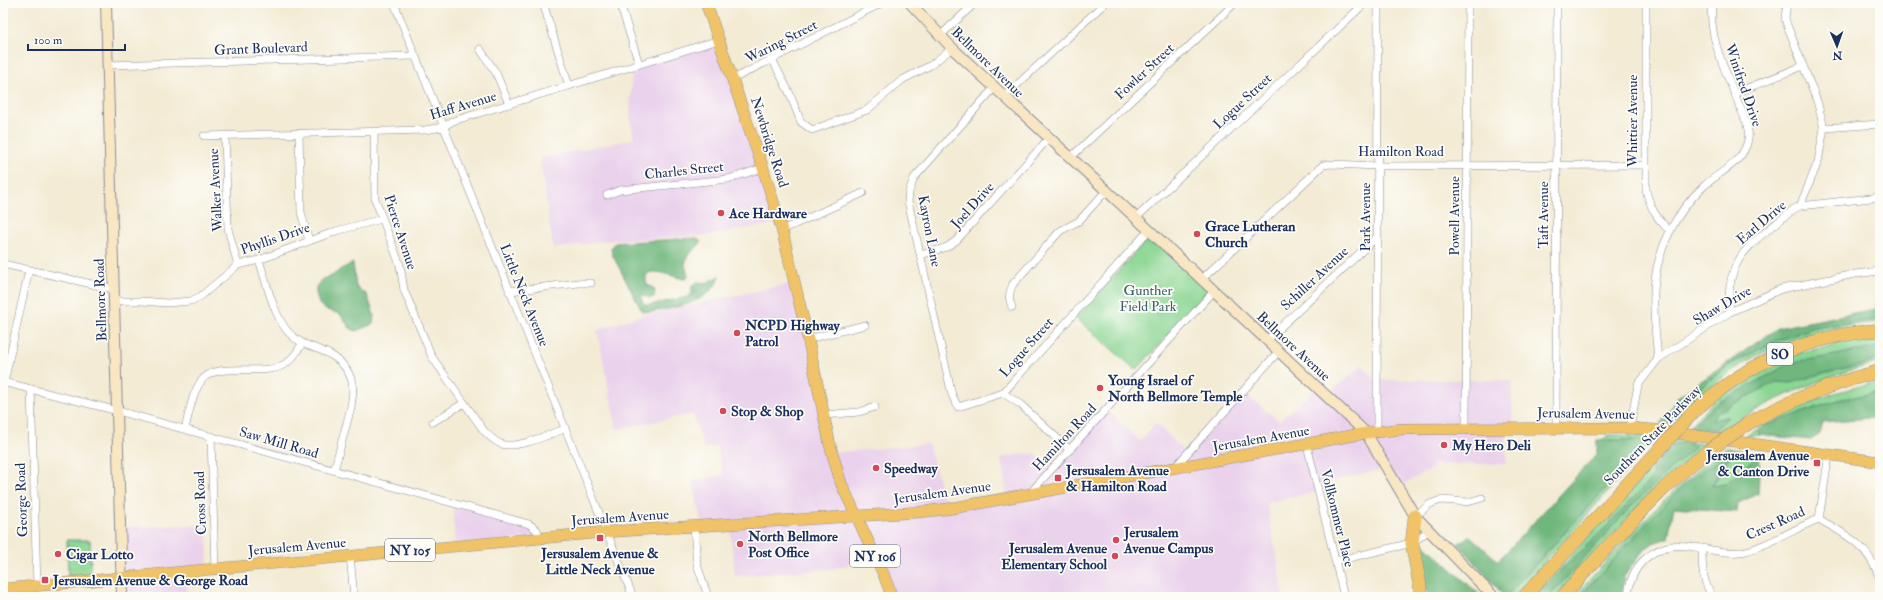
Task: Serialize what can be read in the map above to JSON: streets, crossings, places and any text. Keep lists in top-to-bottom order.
{
  "streets": {
    "highway": ["SO", "Southern State Parkway"],
    "main road": [
      "Bellmore Avenue",
      "Newbridge Road",
      "Bellmore Road",
      "Jerusalem Avenue",
      "NY 105",
      "NY 106"
    ],
    "street": [
      "Waring Street",
      "Grant Boulevard",
      "Fowler Street",
      "Winifred Drive",
      "Logue Street",
      "Haff Avenue",
      "Whittier Avenue",
      "Hamilton Road",
      "Charles Street",
      "Walker Avenue",
      "Joel Drive",
      "Taft Avenue",
      "Powell Avenue",
      "Park Avenue",
      "Earl Drive",
      "Kayron Lane",
      "Pierce Avenue",
      "Phyllis Drive",
      "Schiller Avenue",
      "Little Neck Avenue",
      "Shaw Drive",
      "Saw Mill Road",
      "George Road",
      "Cross Road",
      "Vollkommer Place",
      "Crest Road"
    ]
  },
  "crossings": [
    ["Waring Street", "Newbridge Road"],
    ["Grant Boulevard", "Little Neck Avenue"],
    ["Grant Boulevard", "Bellmore Road"],
    ["Bellmore Avenue", "Fowler Street"],
    ["Bellmore Avenue", "Logue Street"],
    ["Bellmore Avenue", "Hamilton Road"],
    ["Bellmore Avenue", "Joel Drive"],
    ["Bellmore Avenue", "Kayron Lane"],
    ["Bellmore Avenue", "Schiller Avenue"],
    ["Bellmore Avenue", "Jerusalem Avenue"],
    ["Winifred Drive", "Whittier Avenue"],
    ["Winifred Drive", "Shaw Drive"],
    ["Logue Street", "Kayron Lane"],
    ["Haff Avenue", "Newbridge Road"],
    ["Haff Avenue", "Walker Avenue"],
    ["Haff Avenue", "Pierce Avenue"],
    ["Haff Avenue", "Little Neck Avenue"],
    ["Whittier Avenue", "Hamilton Road"],
    ["Newbridge Road", "Charles Street"],
    ["Newbridge Road", "Jerusalem Avenue"],
    ["Hamilton Road", "Taft Avenue"],
    ["Hamilton Road", "Powell Avenue"],
    ["Hamilton Road", "Park Avenue"],
    ["Hamilton Road", "Jerusalem Avenue"],
    ["Walker Avenue", "Phyllis Drive"],
    ["Joel Drive", "Kayron Lane"],
    ["Taft Avenue", "Jerusalem Avenue"],
    ["Powell Avenue", "Jerusalem Avenue"],
    ["Park Avenue", "Schiller Avenue"],
    ["Park Avenue", "Jerusalem Avenue"],
    ["Earl Drive", "Shaw Drive"],
    ["Pierce Avenue", "Phyllis Drive"],
    ["Pierce Avenue", "Little Neck Avenue"],
    ["Phyllis Drive", "Bellmore Road"],
    ["Little Neck Avenue", "Jerusalem Avenue"],
    ["Bellmore Road", "Jerusalem Avenue"],
    ["Bellmore Road", "Saw Mill Road"],
    ["Shaw Drive", "Jerusalem Avenue"],
    ["Jerusalem Avenue", "Saw Mill Road"],
    ["Jerusalem Avenue", "George Road"],
    ["Jerusalem Avenue", "Cross Road"],
    ["Jerusalem Avenue", "Vollkommer Place"],
    ["Saw Mill Road", "George Road"],
    ["Saw Mill Road", "Cross Road"]
  ],
  "parks": ["Gunther Field Park"],
  "places": {
    "other": [
      "Ace Hardware",
      "Grace Lutheran Church",
      "NCPD Highway Patrol",
      "Young Israel of North Bellmore Temple",
      "Stop & Shop",
      "My Hero Deli",
      "Speedway",
      "Jerusalem Avenue Campus",
      "North Bellmore Post Office",
      "Cigar Lotto",
      "Jerusalem Avenue Elementary School"
    ],
    "transit": [
      "Jersusalem Avenue & Canton Drive",
      "Jersusalem Avenue & Hamilton Road",
      "Jersusalem Avenue & Little Neck Avenue",
      "Jersusalem Avenue & George Road"
    ]
  },
  "scale_bar": "100 m",
  "north": "bottom"
}
